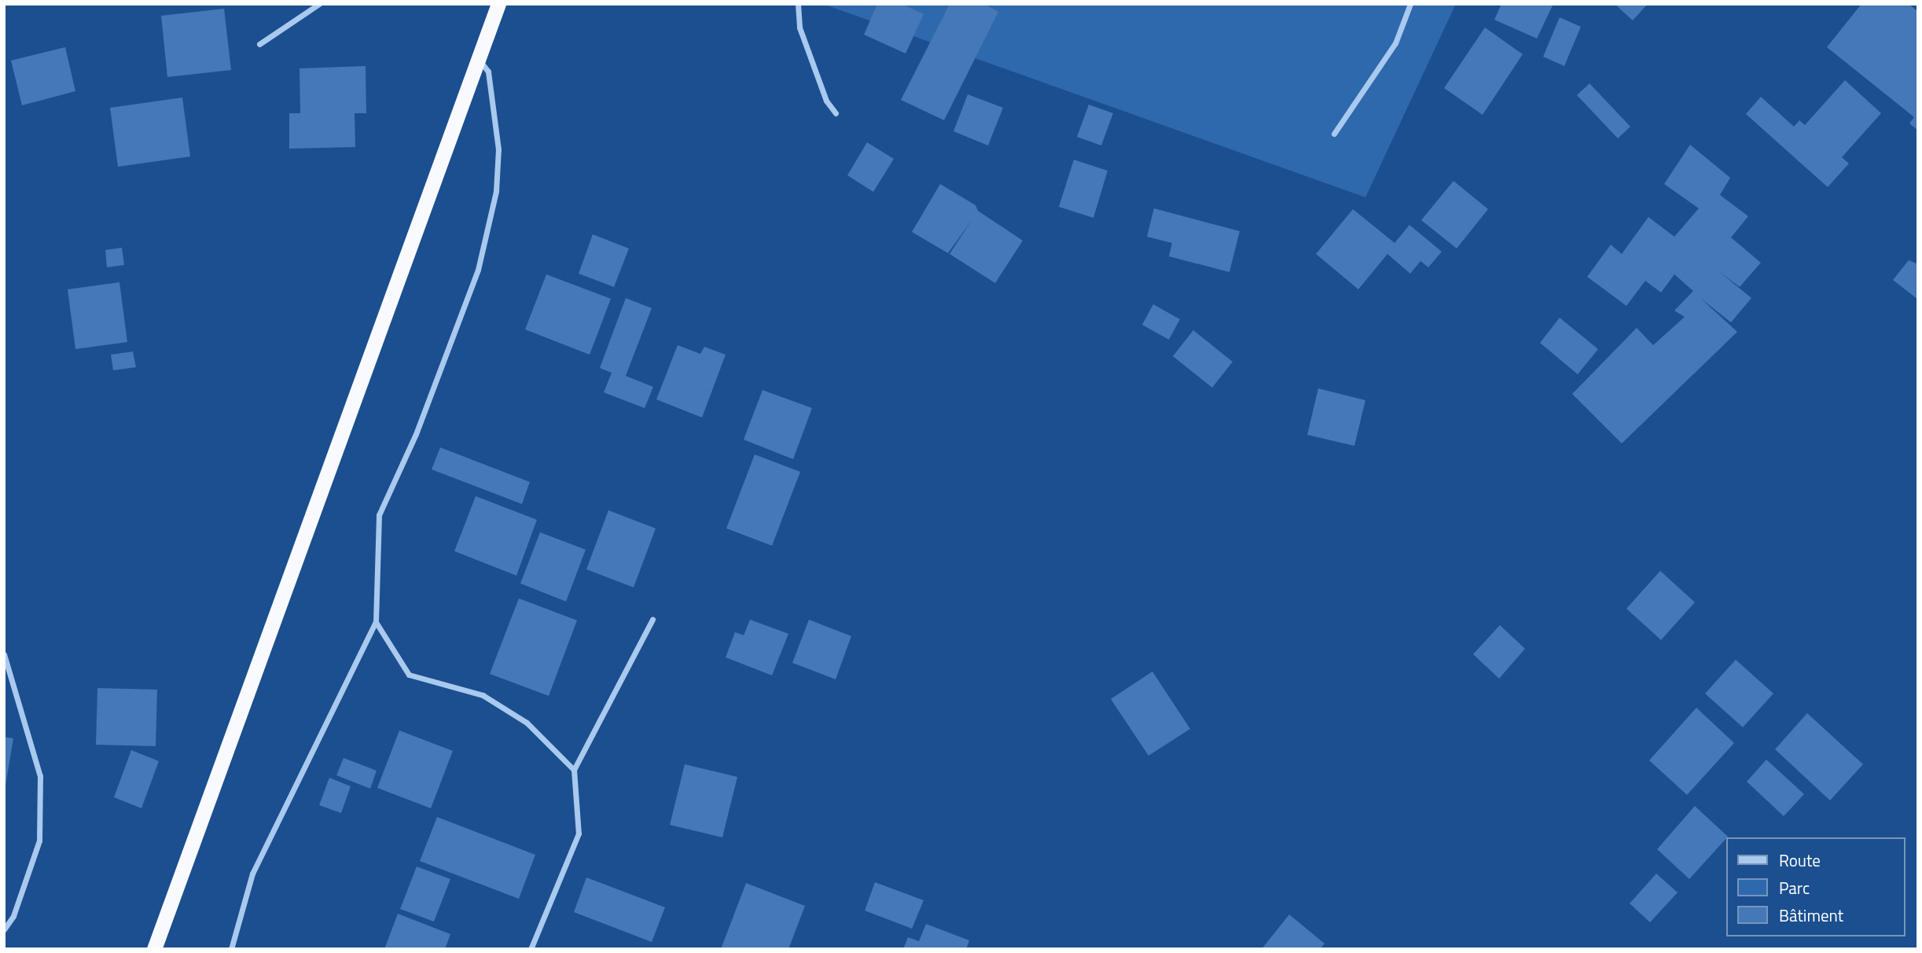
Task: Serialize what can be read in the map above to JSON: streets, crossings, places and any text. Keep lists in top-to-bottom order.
{
  "legend": ["Route", "Parc", "Bâtiment"]
}
